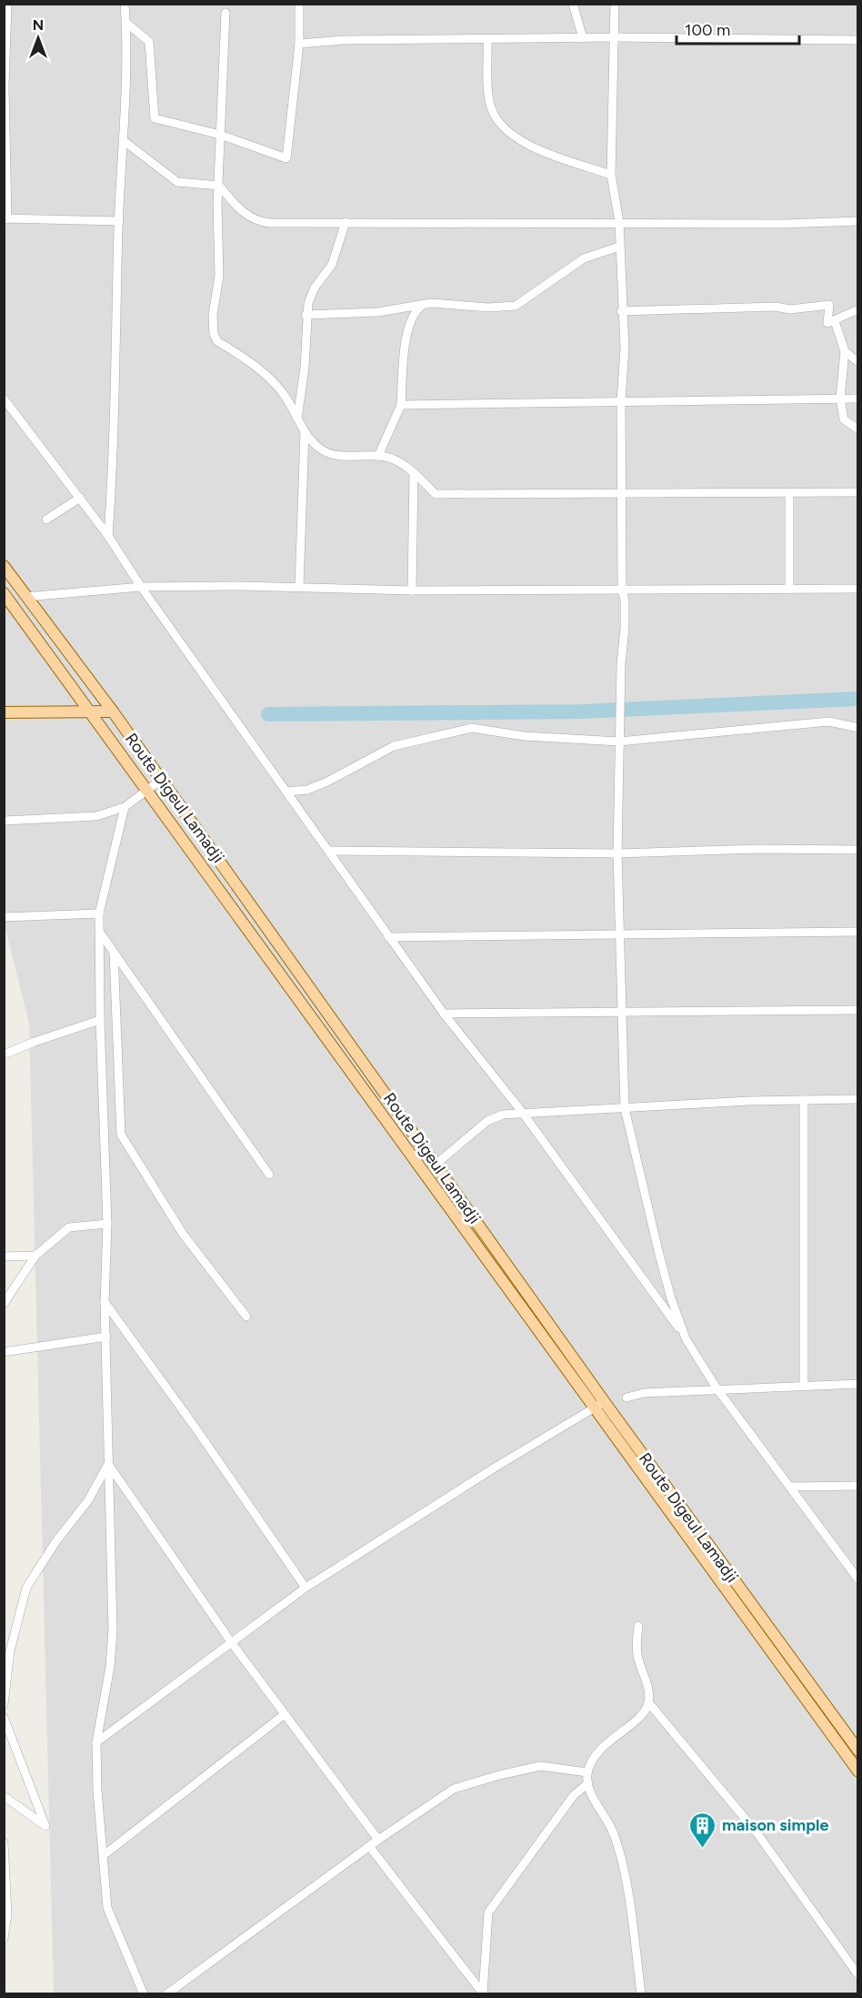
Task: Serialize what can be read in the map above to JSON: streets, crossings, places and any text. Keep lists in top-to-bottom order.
{
  "streets": {
    "main road": ["Route Digeul Lamadji"]
  },
  "places": {
    "building": ["maison simple"]
  },
  "scale_bar": "100 m",
  "north": "top"
}
